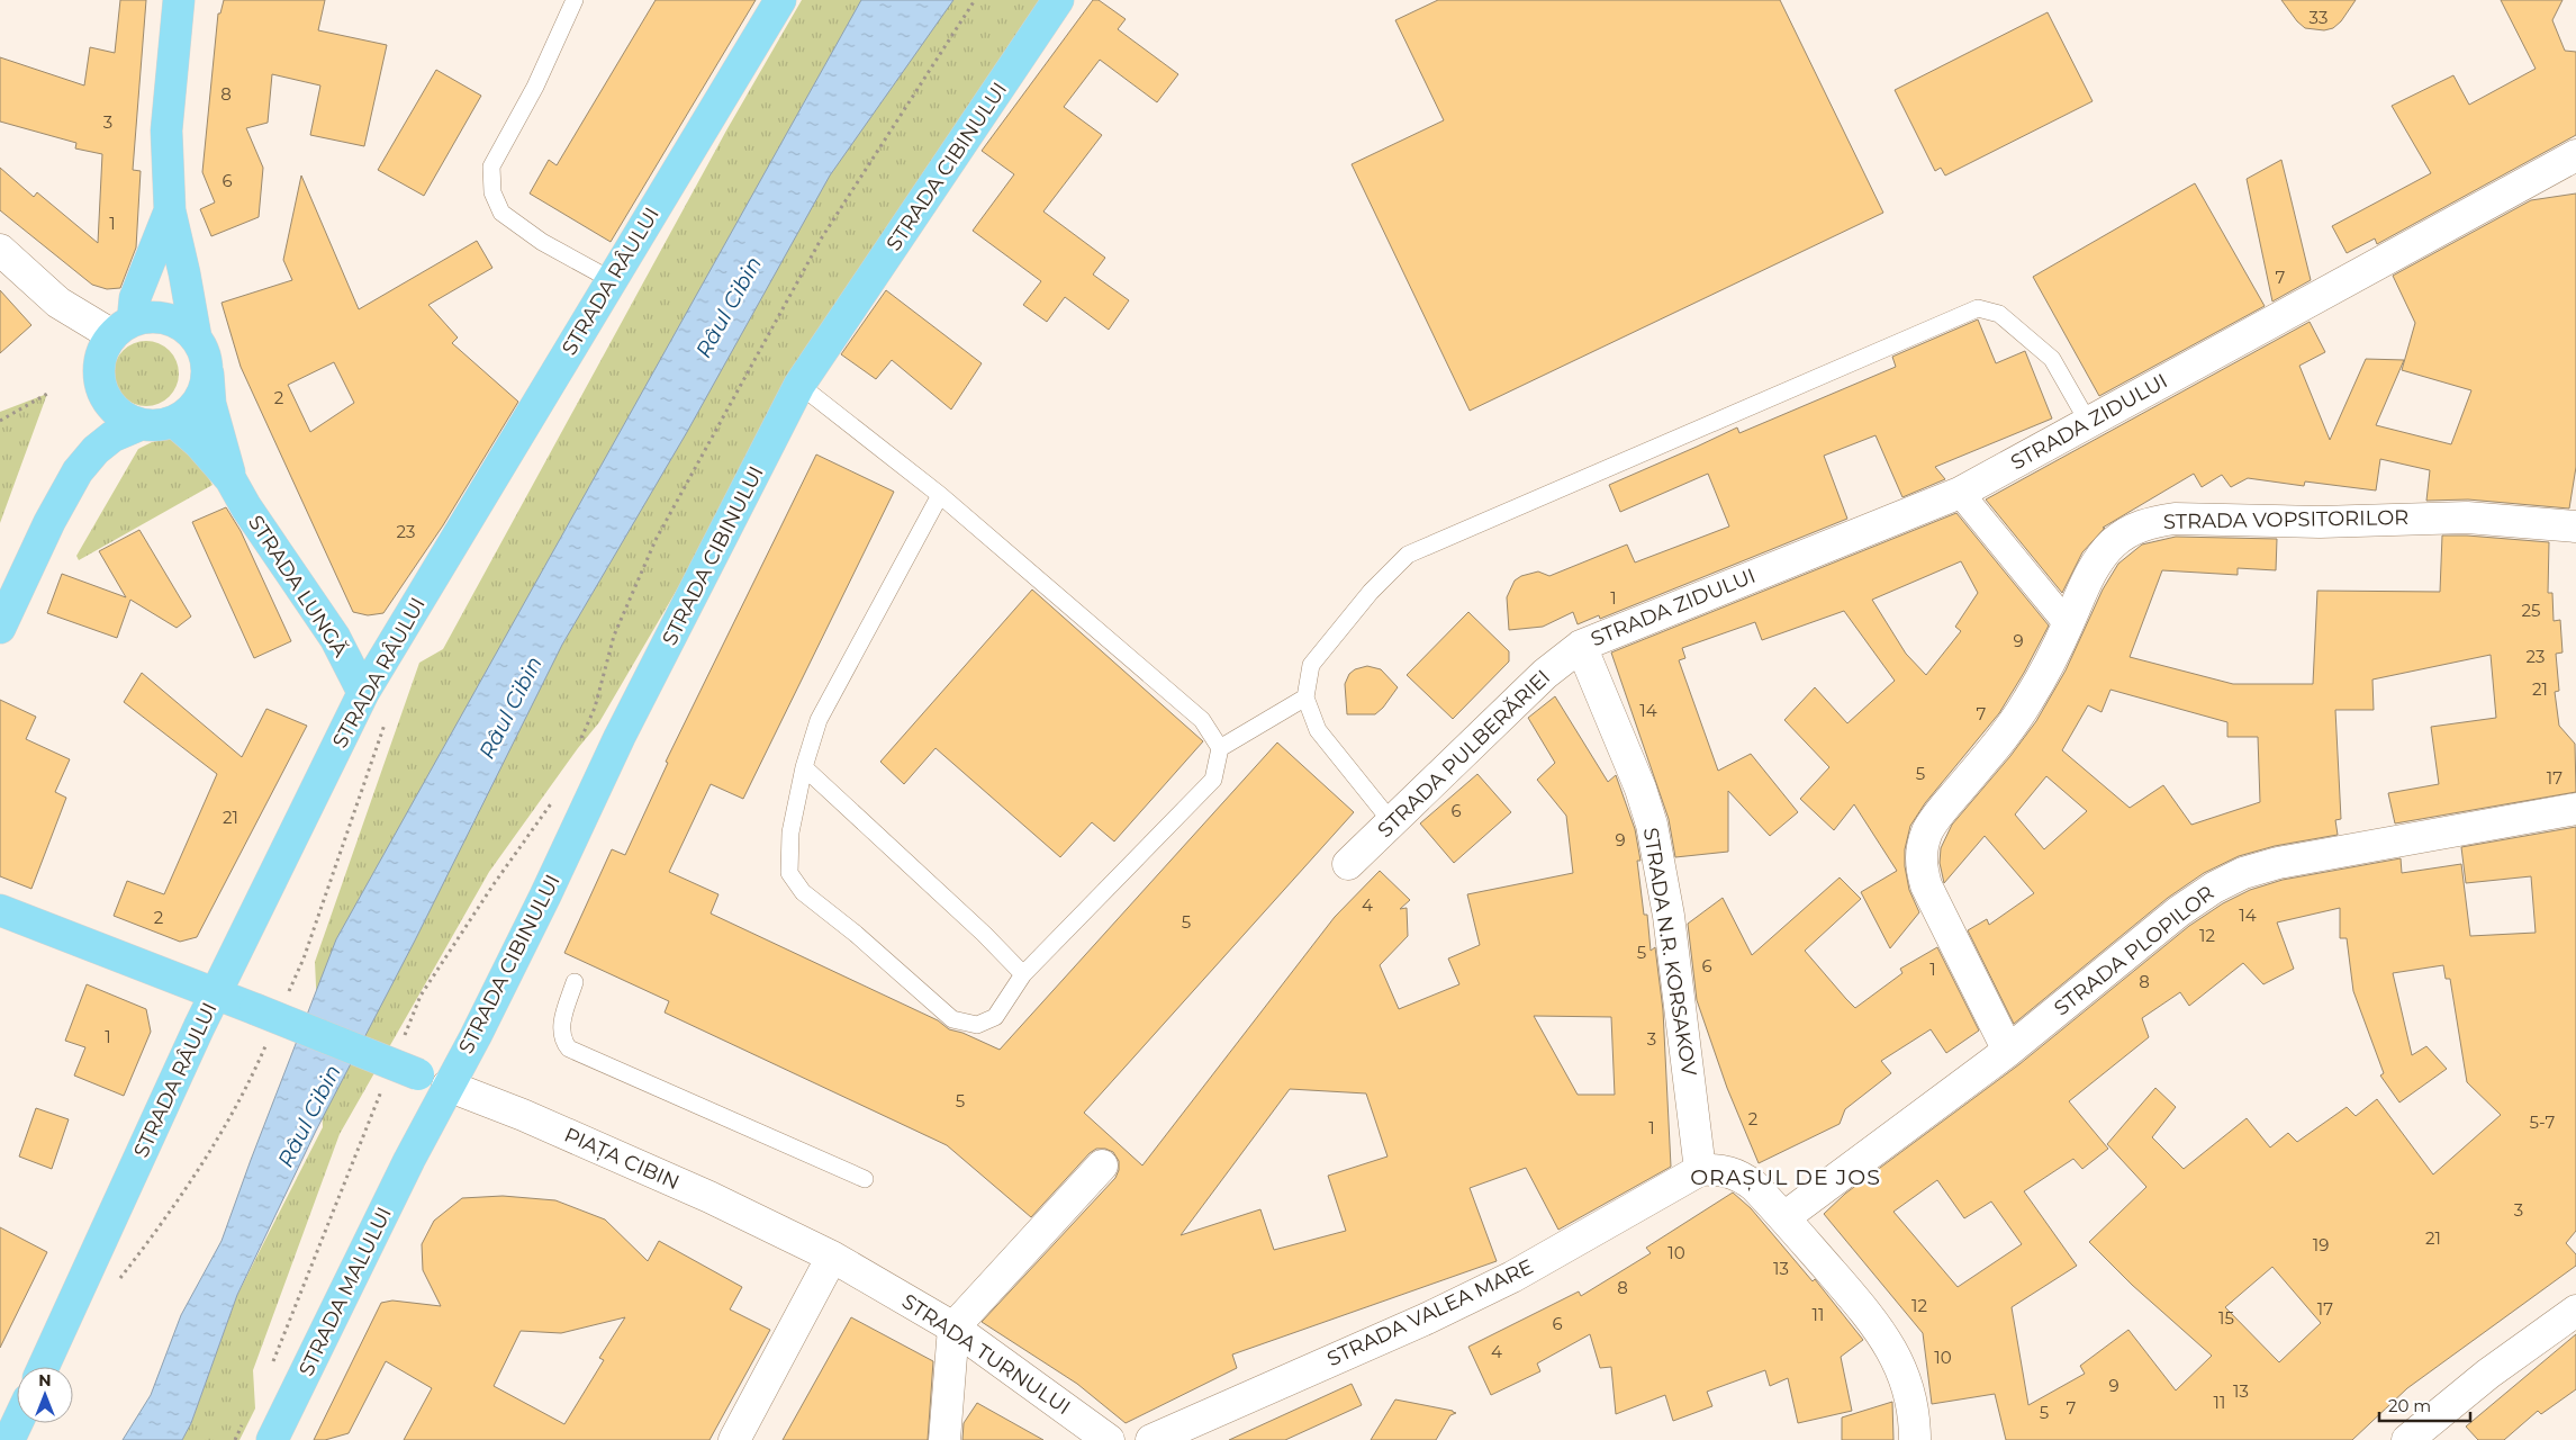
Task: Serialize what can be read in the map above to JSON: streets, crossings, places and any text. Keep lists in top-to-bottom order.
{
  "streets": {
    "main road": [
      "STRADA CIBINULUI",
      "STRADA RÂULUI",
      "STRADA LUNGĂ",
      "PIAȚA CIBIN",
      "STRADA MALULUI"
    ],
    "street": [
      "STRADA ZIDULUI",
      "STRADA VOPSITORILOR",
      "STRADA PULBERĂRIEI",
      "STRADA PLOPILOR",
      "STRADA N.R. KORSAKOV",
      "STRADA VALEA MARE",
      "STRADA TURNULUI"
    ]
  },
  "crossings": [
    ["STRADA CIBINULUI", "PIAȚA CIBIN"],
    ["STRADA CIBINULUI", "STRADA MALULUI"],
    ["STRADA RÂULUI", "STRADA LUNGĂ"],
    ["STRADA RÂULUI", "PIAȚA CIBIN"],
    ["STRADA ZIDULUI", "STRADA PULBERĂRIEI"],
    ["STRADA ZIDULUI", "STRADA N.R. KORSAKOV"],
    ["STRADA VOPSITORILOR", "STRADA PLOPILOR"],
    ["STRADA PULBERĂRIEI", "STRADA N.R. KORSAKOV"],
    ["STRADA N.R. KORSAKOV", "STRADA VALEA MARE"],
    ["PIAȚA CIBIN", "STRADA TURNULUI"]
  ],
  "districts": ["ORAȘUL DE JOS"],
  "water": ["Râul Cibin"],
  "house_numbers": [
    "33",
    "8",
    "3",
    "6",
    "1",
    "7",
    "2",
    "23",
    "1",
    "25",
    "9",
    "23",
    "21",
    "14",
    "7",
    "5",
    "17",
    "6",
    "21",
    "9",
    "4",
    "14",
    "2",
    "5",
    "12",
    "5",
    "6",
    "1",
    "8",
    "1",
    "3",
    "5",
    "2",
    "5-7",
    "1",
    "3",
    "21",
    "19",
    "10",
    "13",
    "8",
    "12",
    "17",
    "11",
    "15",
    "6",
    "4",
    "10",
    "9",
    "13",
    "11",
    "7",
    "5"
  ],
  "scale_bar": "20 m",
  "north": "top"
}
